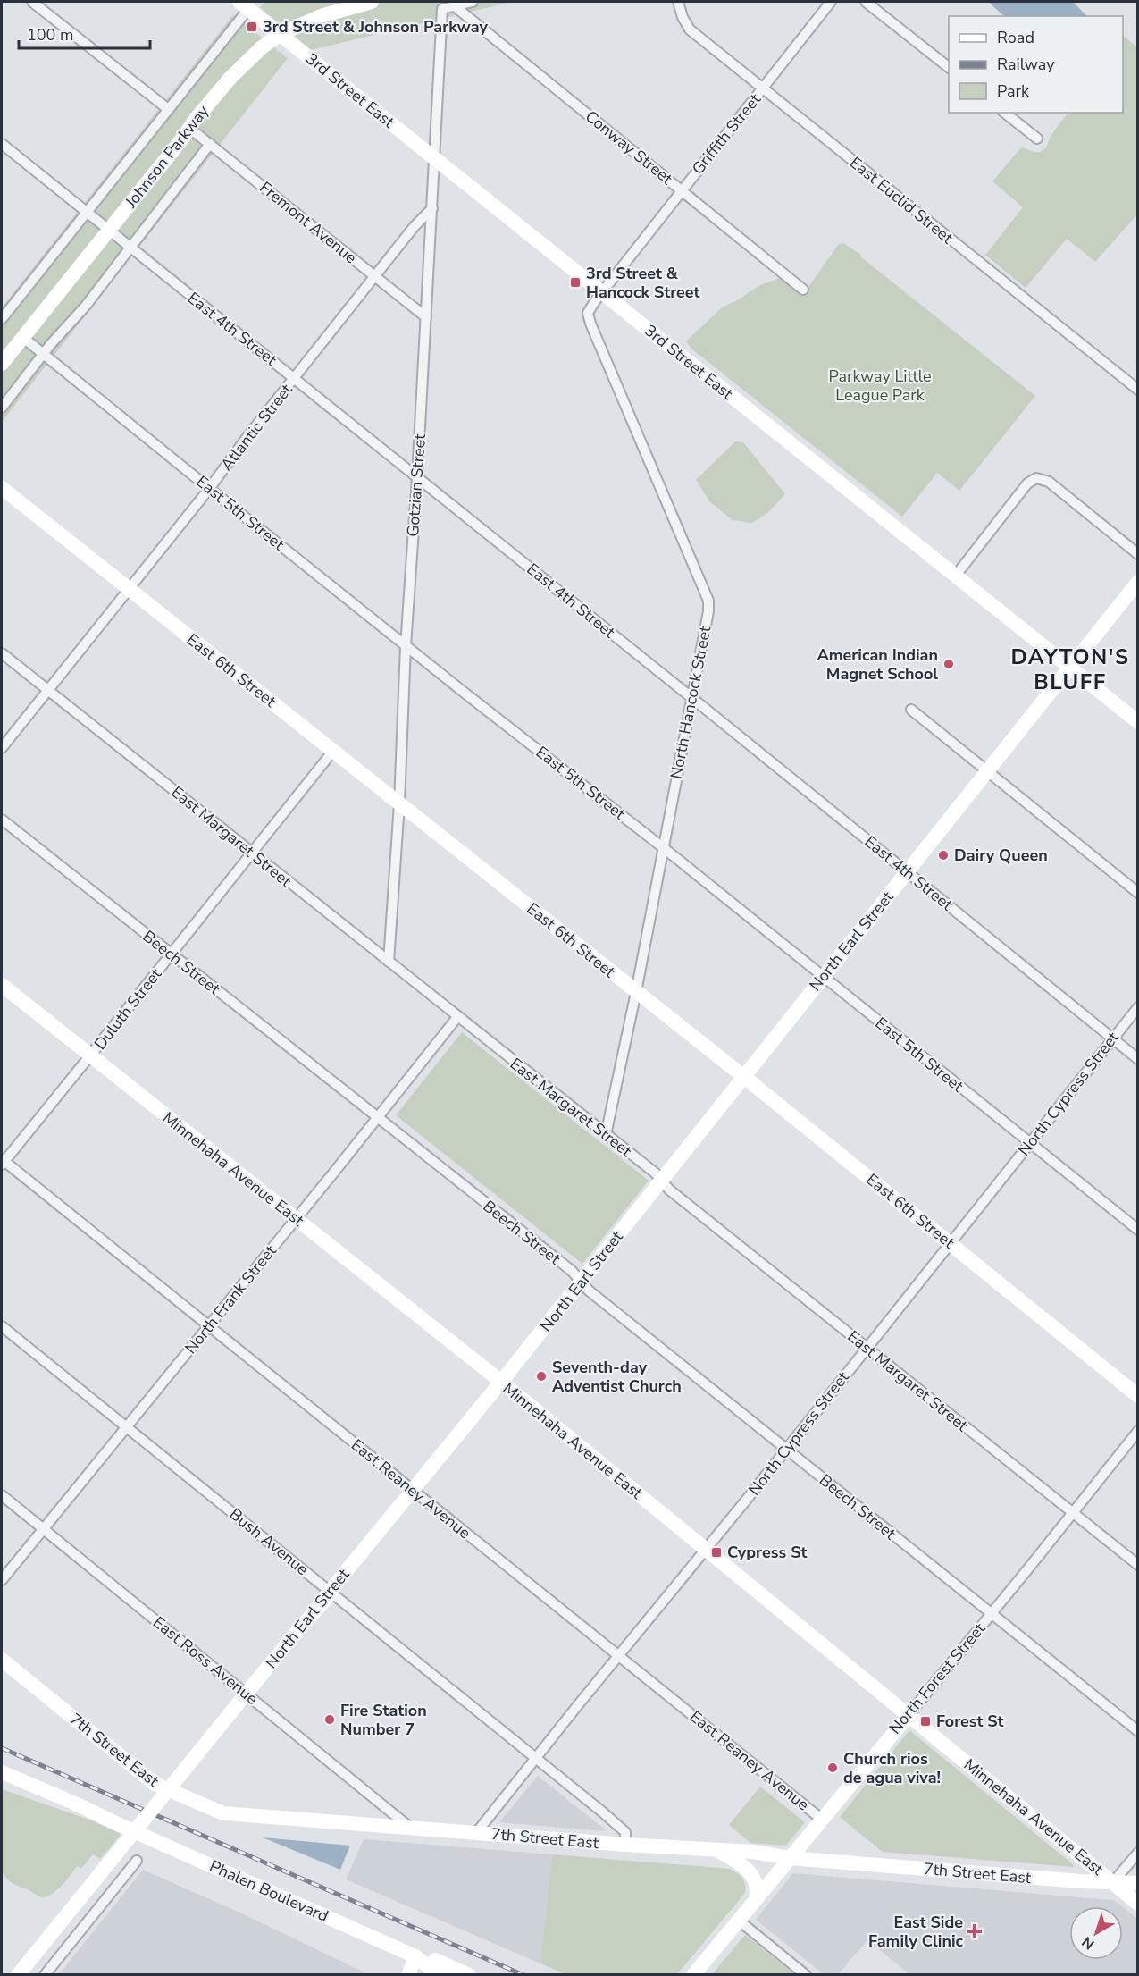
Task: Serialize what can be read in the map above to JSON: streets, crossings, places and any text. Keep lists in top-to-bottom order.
{
  "streets": {
    "street": [
      "3rd Street East",
      "Griffith Street",
      "Conway Street",
      "Johnson Parkway",
      "East Euclid Street",
      "Fremont Avenue",
      "East 4th Street",
      "Atlantic Street",
      "Gotzian Street",
      "East 5th Street",
      "East 6th Street",
      "North Hancock Street",
      "East Margaret Street",
      "North Earl Street",
      "Beech Street",
      "Duluth Street",
      "North Cypress Street",
      "Minnehaha Avenue East",
      "North Frank Street",
      "East Reaney Avenue",
      "Bush Avenue",
      "East Ross Avenue",
      "North Forest Street",
      "7th Street East",
      "Phalen Boulevard"
    ]
  },
  "crossings": [
    ["3rd Street East", "Griffith Street"],
    ["3rd Street East", "Johnson Parkway"],
    ["3rd Street East", "Gotzian Street"],
    ["3rd Street East", "North Hancock Street"],
    ["3rd Street East", "North Earl Street"],
    ["Griffith Street", "Conway Street"],
    ["Griffith Street", "East Euclid Street"],
    ["Griffith Street", "North Hancock Street"],
    ["Conway Street", "Gotzian Street"],
    ["Johnson Parkway", "Fremont Avenue"],
    ["Johnson Parkway", "East 4th Street"],
    ["Johnson Parkway", "East 5th Street"],
    ["Fremont Avenue", "Atlantic Street"],
    ["Fremont Avenue", "Gotzian Street"],
    ["East 4th Street", "Atlantic Street"],
    ["East 4th Street", "Gotzian Street"],
    ["East 4th Street", "North Hancock Street"],
    ["East 4th Street", "North Earl Street"],
    ["East 4th Street", "North Cypress Street"],
    ["Atlantic Street", "Gotzian Street"],
    ["Atlantic Street", "East 5th Street"],
    ["Atlantic Street", "East 6th Street"],
    ["Atlantic Street", "East Margaret Street"],
    ["Gotzian Street", "East 5th Street"],
    ["Gotzian Street", "East 6th Street"],
    ["Gotzian Street", "East Margaret Street"],
    ["East 5th Street", "North Hancock Street"],
    ["East 5th Street", "North Earl Street"],
    ["East 5th Street", "North Cypress Street"],
    ["East 6th Street", "North Hancock Street"],
    ["East 6th Street", "North Earl Street"],
    ["East 6th Street", "Duluth Street"],
    ["East 6th Street", "North Cypress Street"],
    ["North Hancock Street", "East Margaret Street"],
    ["East Margaret Street", "North Earl Street"],
    ["East Margaret Street", "Duluth Street"],
    ["East Margaret Street", "North Cypress Street"],
    ["East Margaret Street", "North Frank Street"],
    ["East Margaret Street", "North Forest Street"],
    ["North Earl Street", "Beech Street"],
    ["North Earl Street", "Minnehaha Avenue East"],
    ["North Earl Street", "East Reaney Avenue"],
    ["North Earl Street", "Bush Avenue"],
    ["North Earl Street", "East Ross Avenue"],
    ["Beech Street", "Duluth Street"],
    ["Beech Street", "North Cypress Street"],
    ["Beech Street", "North Frank Street"],
    ["Beech Street", "North Forest Street"],
    ["Duluth Street", "Minnehaha Avenue East"],
    ["Duluth Street", "East Reaney Avenue"],
    ["North Cypress Street", "Minnehaha Avenue East"],
    ["North Cypress Street", "East Reaney Avenue"],
    ["North Cypress Street", "Bush Avenue"],
    ["North Cypress Street", "7th Street East"],
    ["Minnehaha Avenue East", "North Frank Street"],
    ["Minnehaha Avenue East", "North Forest Street"],
    ["Minnehaha Avenue East", "7th Street East"],
    ["North Frank Street", "East Reaney Avenue"],
    ["North Frank Street", "Bush Avenue"],
    ["North Frank Street", "East Ross Avenue"],
    ["East Reaney Avenue", "North Forest Street"],
    ["Bush Avenue", "7th Street East"],
    ["East Ross Avenue", "7th Street East"],
    ["North Forest Street", "7th Street East"]
  ],
  "districts": ["DAYTON'S BLUFF"],
  "parks": ["Parkway Little League Park"],
  "places": {
    "transit": [
      "3rd Street & Johnson Parkway",
      "3rd Street & Hancock Street",
      "Cypress St",
      "Forest St"
    ],
    "other": [
      "American Indian Magnet School",
      "Dairy Queen",
      "Seventh-day Adventist Church",
      "Fire Station Number 7",
      "Church rios de agua viva!"
    ],
    "health": ["East Side Family Clinic"]
  },
  "legend": ["Road", "Railway", "Park"],
  "scale_bar": "100 m",
  "north": "bottom left"
}
